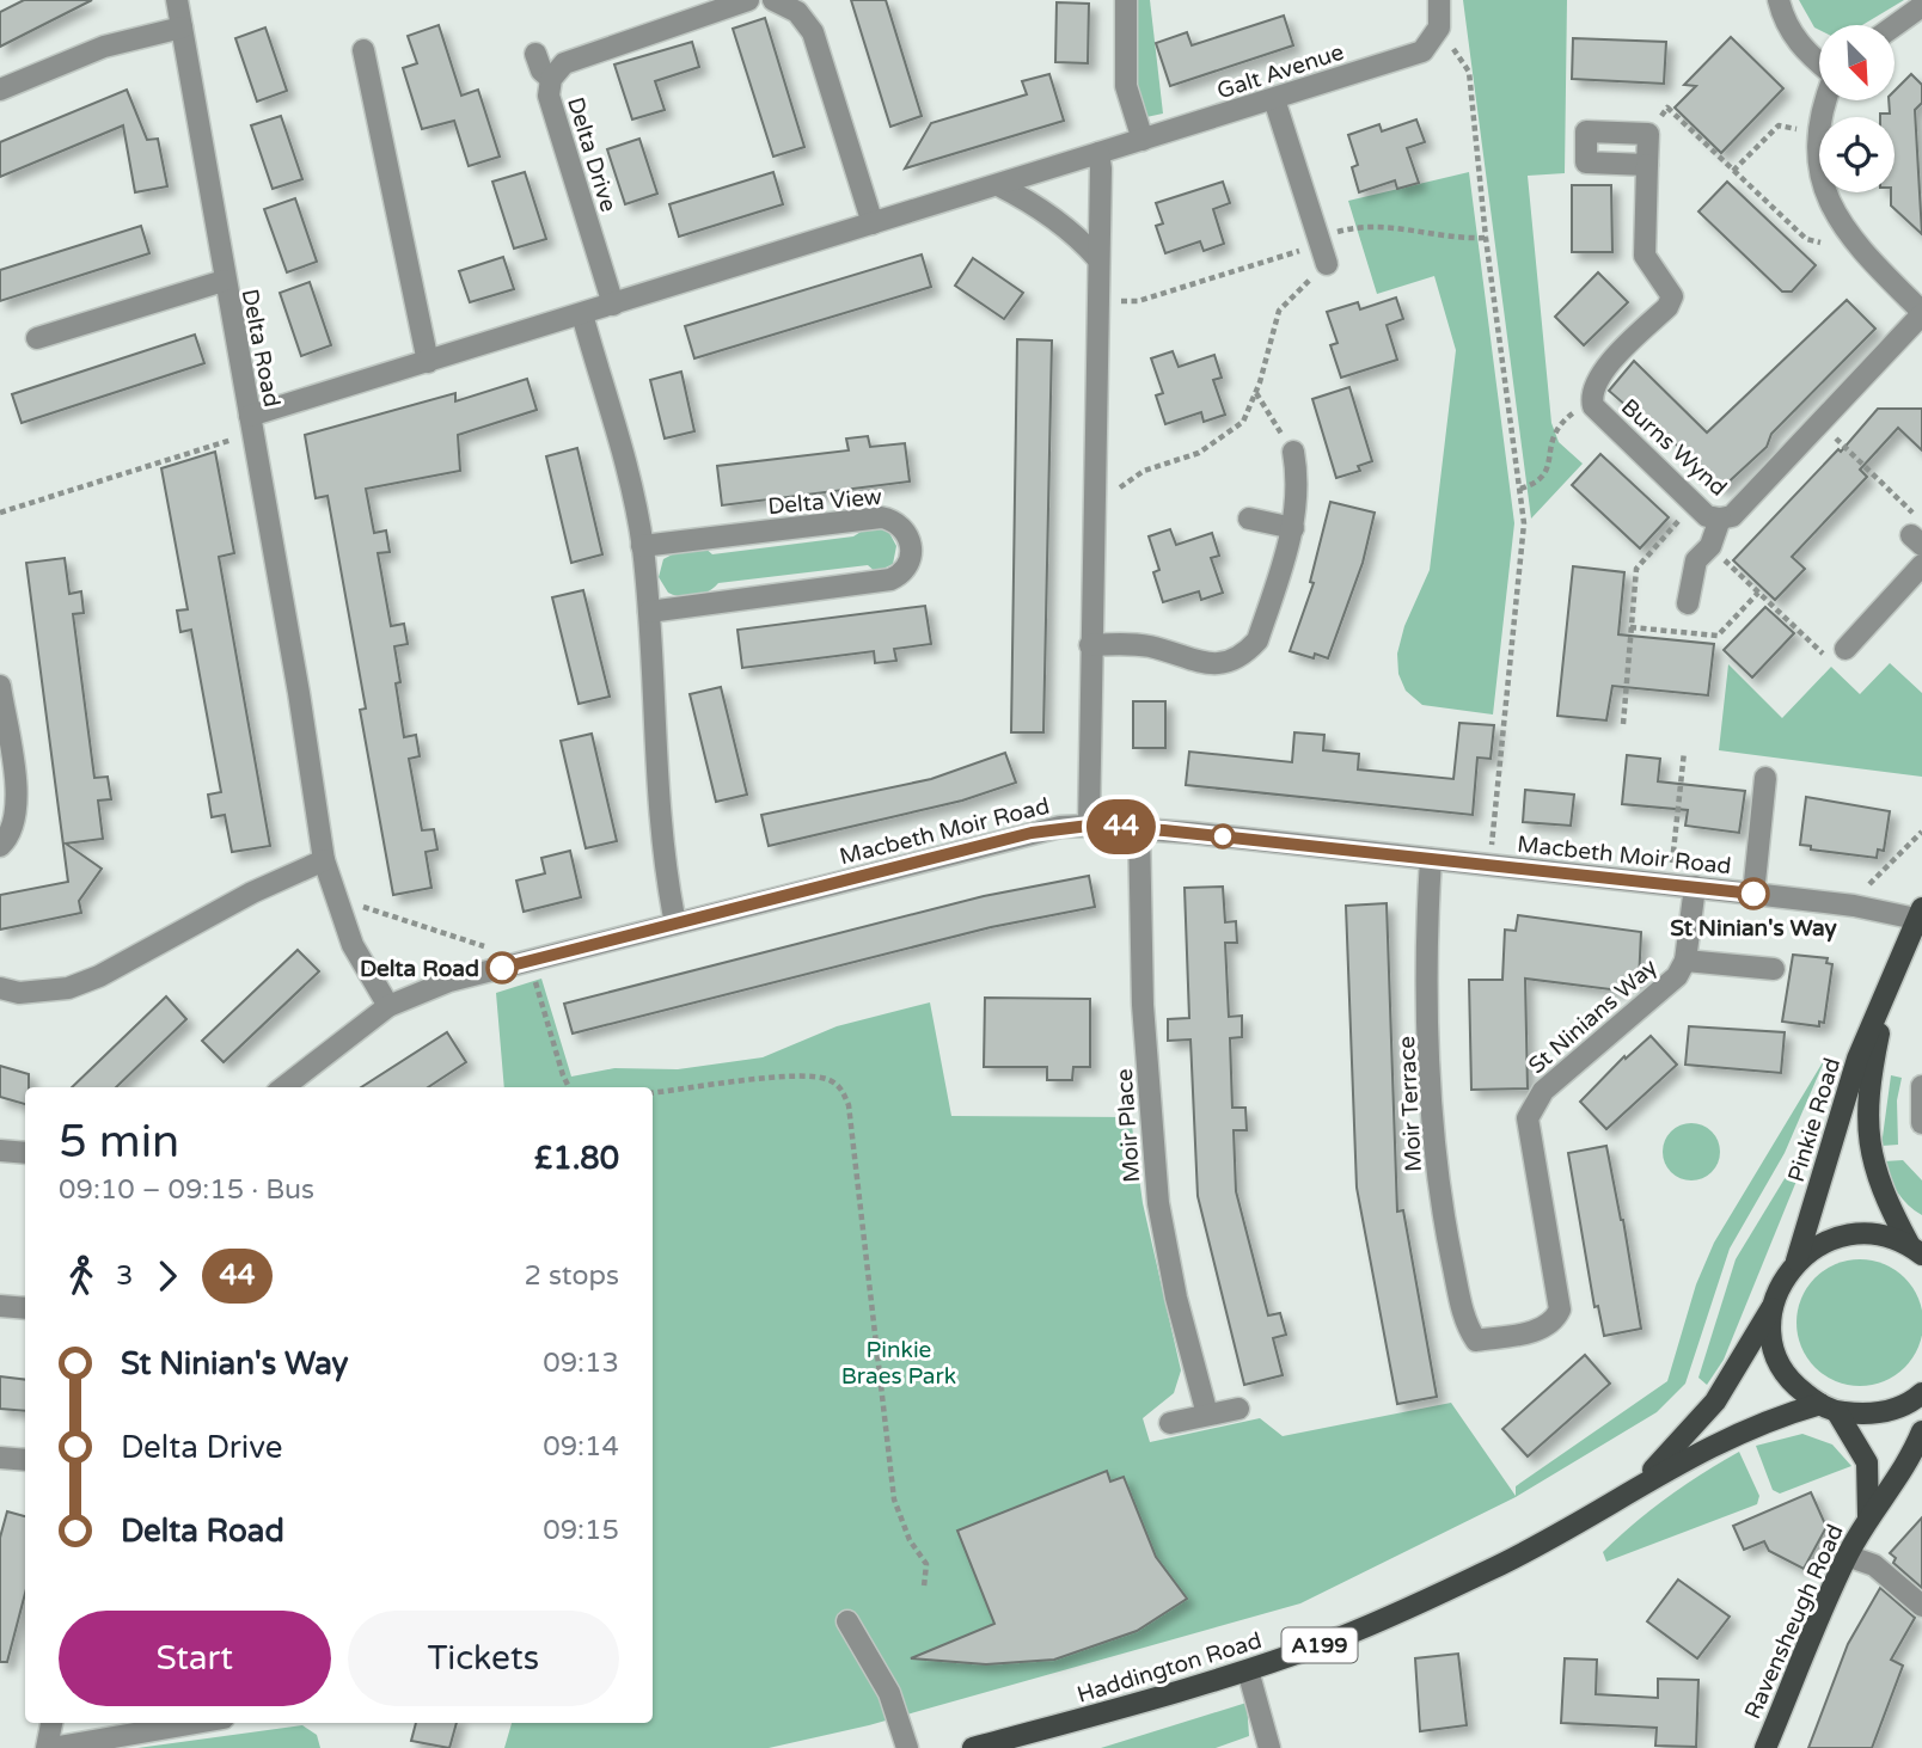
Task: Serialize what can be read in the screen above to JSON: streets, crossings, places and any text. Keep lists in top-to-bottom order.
{
  "streets": {
    "main road": [
      "Pinkie Road",
      "Ravensheugh Road",
      "A199",
      "Haddington Road"
    ],
    "street": [
      "Galt Avenue",
      "Delta Drive",
      "Delta Road",
      "Burns Wynd",
      "Delta View",
      "Macbeth Moir Road",
      "St Ninians Way",
      "Moir Terrace",
      "Moir Place"
    ]
  },
  "crossings": [
    ["Delta Road", "Macbeth Moir Road"],
    ["Macbeth Moir Road", "St Ninians Way"],
    ["Macbeth Moir Road", "Moir Terrace"],
    ["Macbeth Moir Road", "Pinkie Road"],
    ["Macbeth Moir Road", "Moir Place"],
    ["St Ninians Way", "Moir Terrace"],
    ["Pinkie Road", "A199"],
    ["Ravensheugh Road", "A199"],
    ["Ravensheugh Road", "Haddington Road"],
    ["A199", "Haddington Road"]
  ],
  "parks": ["Pinkie Braes Park"],
  "places": ["St Ninian's Way", "Delta Road"],
  "lines": ["bus line 44"],
  "north": "bottom right",
  "page": {
    "on_map": "44",
    "heading": ["5 min", "09:10 – 09:15 · Bus", "£1.80"],
    "legs": ["3", "44", "2 stops"],
    "list": [
      {
        "name": "St Ninian's Way",
        "value": "09:13"
      },
      {
        "name": "Delta Drive",
        "value": "09:14"
      },
      {
        "name": "Delta Road",
        "value": "09:15"
      }
    ],
    "buttons": ["Start", "Tickets"]
  }
}
